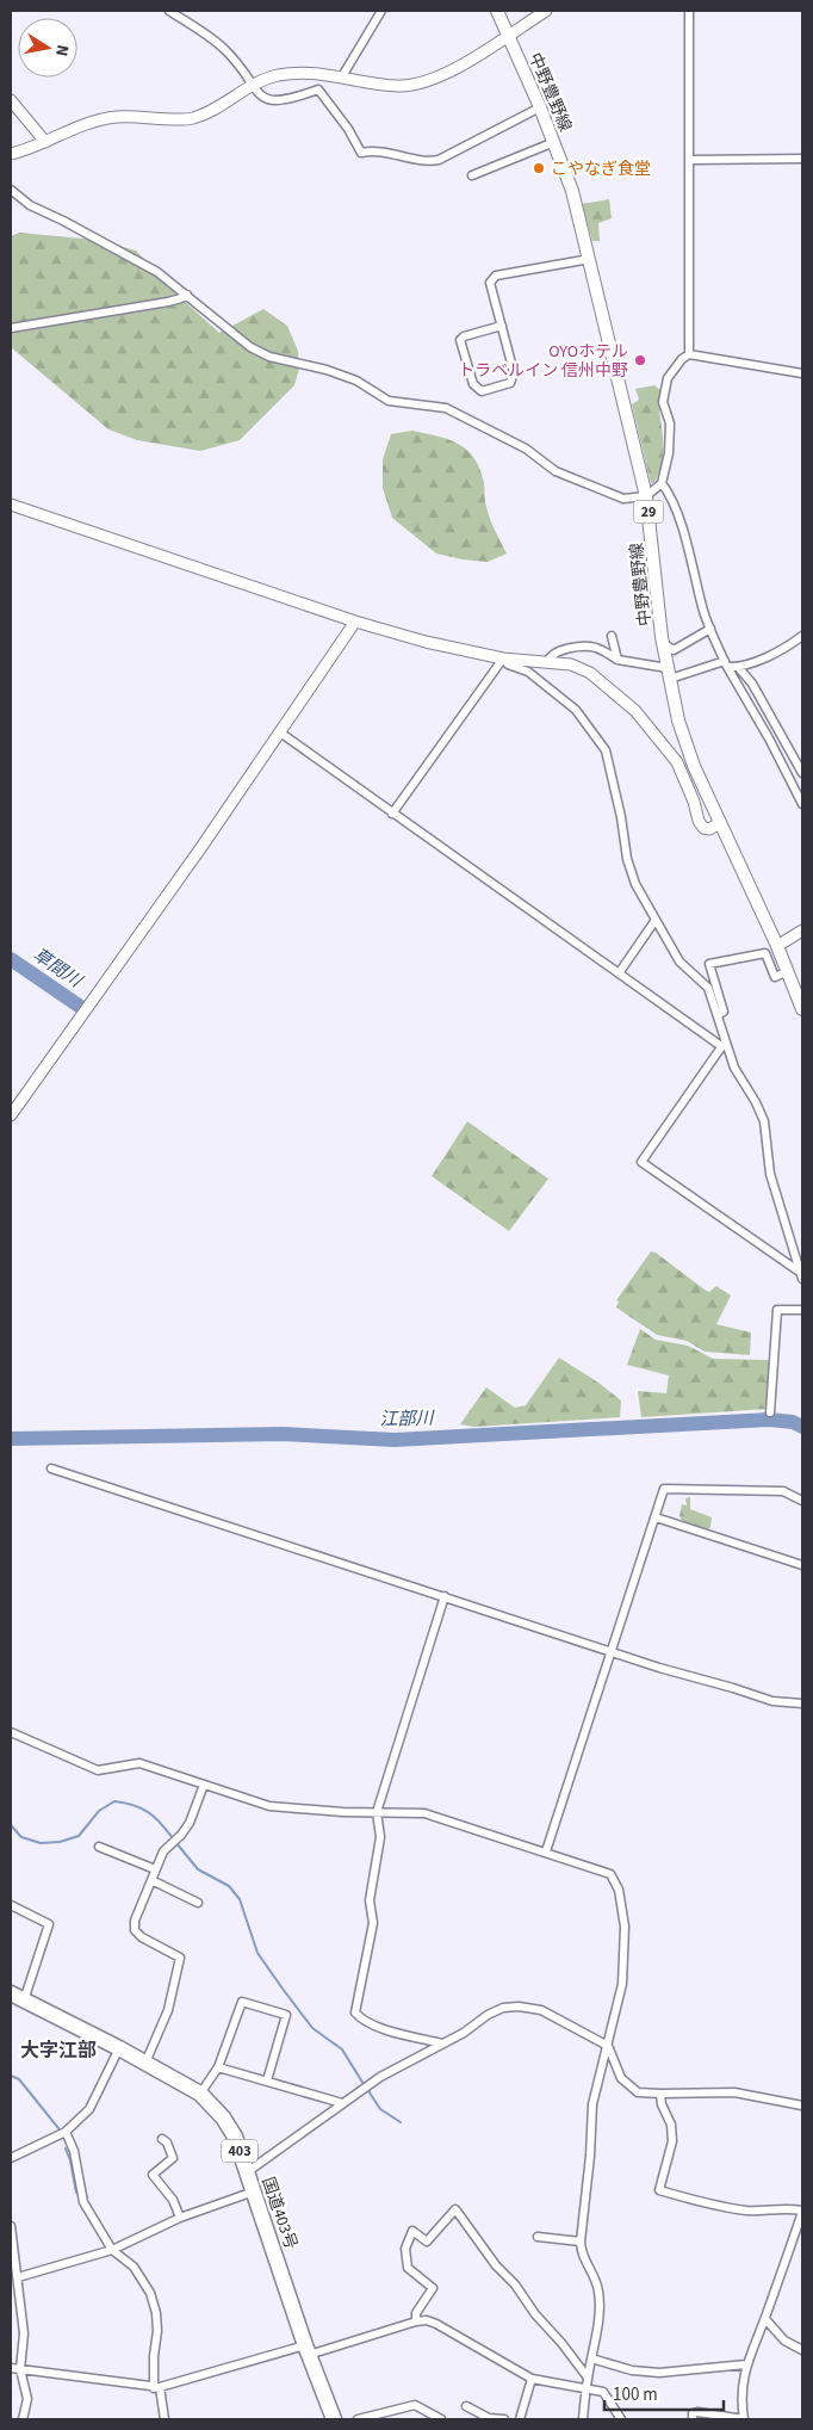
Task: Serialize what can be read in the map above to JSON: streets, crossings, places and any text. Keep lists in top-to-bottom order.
{
  "streets": {
    "highway": ["403", "国道403号"],
    "main road": ["中野豊野線", "29"]
  },
  "districts": ["大字江部"],
  "water": ["草間川", "江部川"],
  "places": ["こやなぎ食堂", "OYOホテル トラベルイン 信州中野"],
  "scale_bar": "100 m",
  "north": "right"
}
